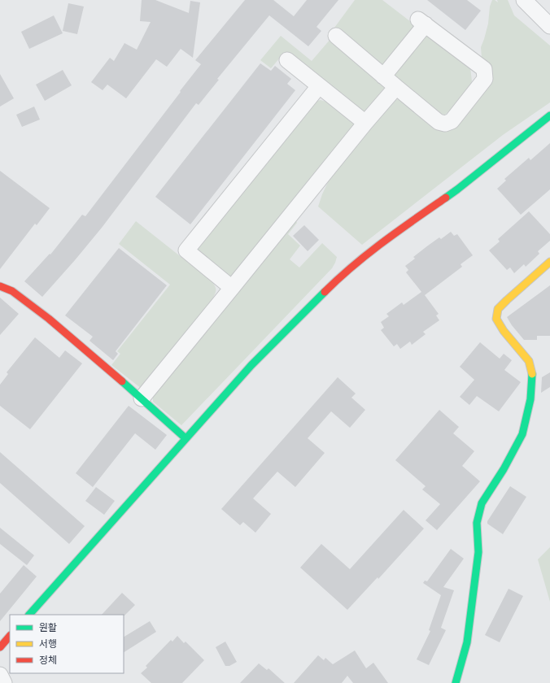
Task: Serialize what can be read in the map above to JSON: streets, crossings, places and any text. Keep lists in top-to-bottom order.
{
  "legend": ["원활", "서행", "정체"]
}
